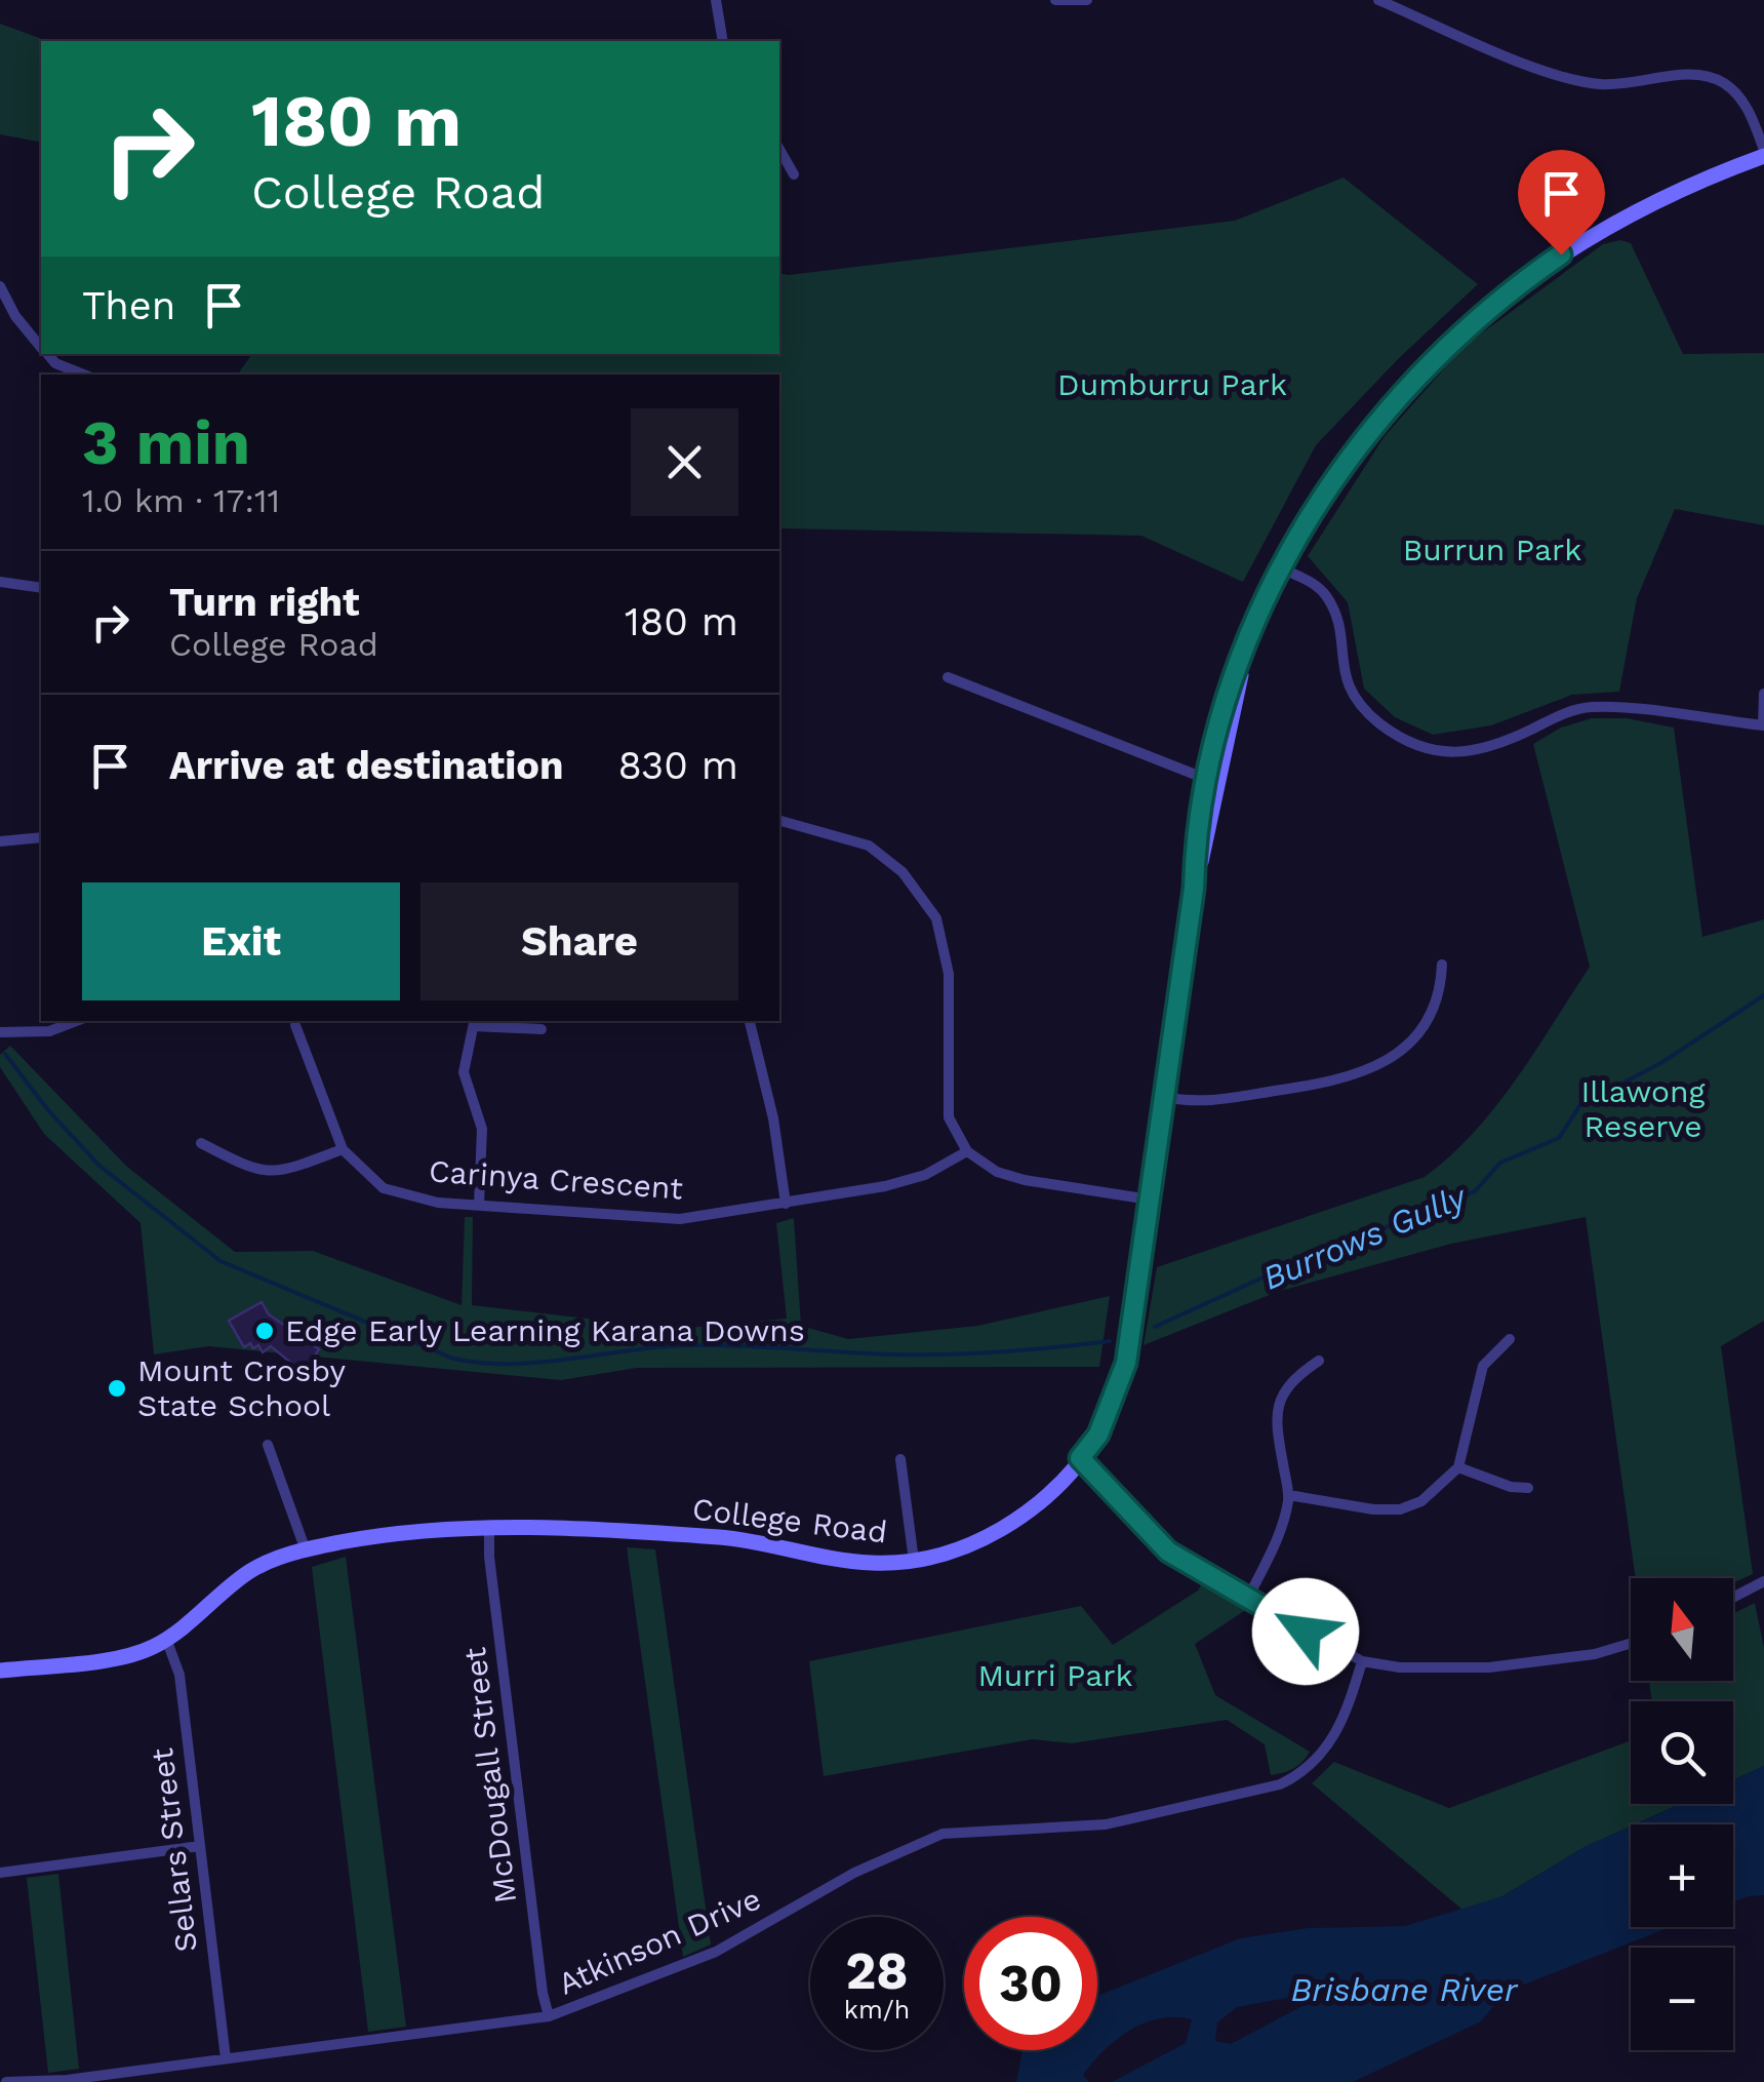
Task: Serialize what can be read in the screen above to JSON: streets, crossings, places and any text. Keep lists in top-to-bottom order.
{
  "streets": {
    "main road": ["College Road"],
    "street": [
      "Carinya Crescent",
      "McDougall Street",
      "Sellars Street",
      "Atkinson Drive"
    ]
  },
  "crossings": [
    ["College Road", "McDougall Street"],
    ["College Road", "Sellars Street"],
    ["McDougall Street", "Atkinson Drive"],
    ["Sellars Street", "Atkinson Drive"]
  ],
  "water": ["Burrows Gully", "Brisbane River"],
  "parks": [
    "Dumburru Park",
    "Burrun Park",
    "Illawong Reserve",
    "Murri Park"
  ],
  "places": ["Edge Early Learning Karana Downs", "Mount Crosby State School"],
  "north": "top",
  "page": {
    "turn": ["180 m", "College Road"],
    "then": "Then",
    "heading": ["3 min", "1.0 km · 17:11"],
    "list": [
      {
        "name": "Turn right",
        "note": "College Road",
        "value": "180 m"
      },
      {
        "name": "Arrive at destination",
        "value": "830 m"
      }
    ],
    "buttons": ["Exit", "Share"],
    "map_buttons": ["+", "−"],
    "speed": "28 km/h",
    "limit": "30"
  }
}
